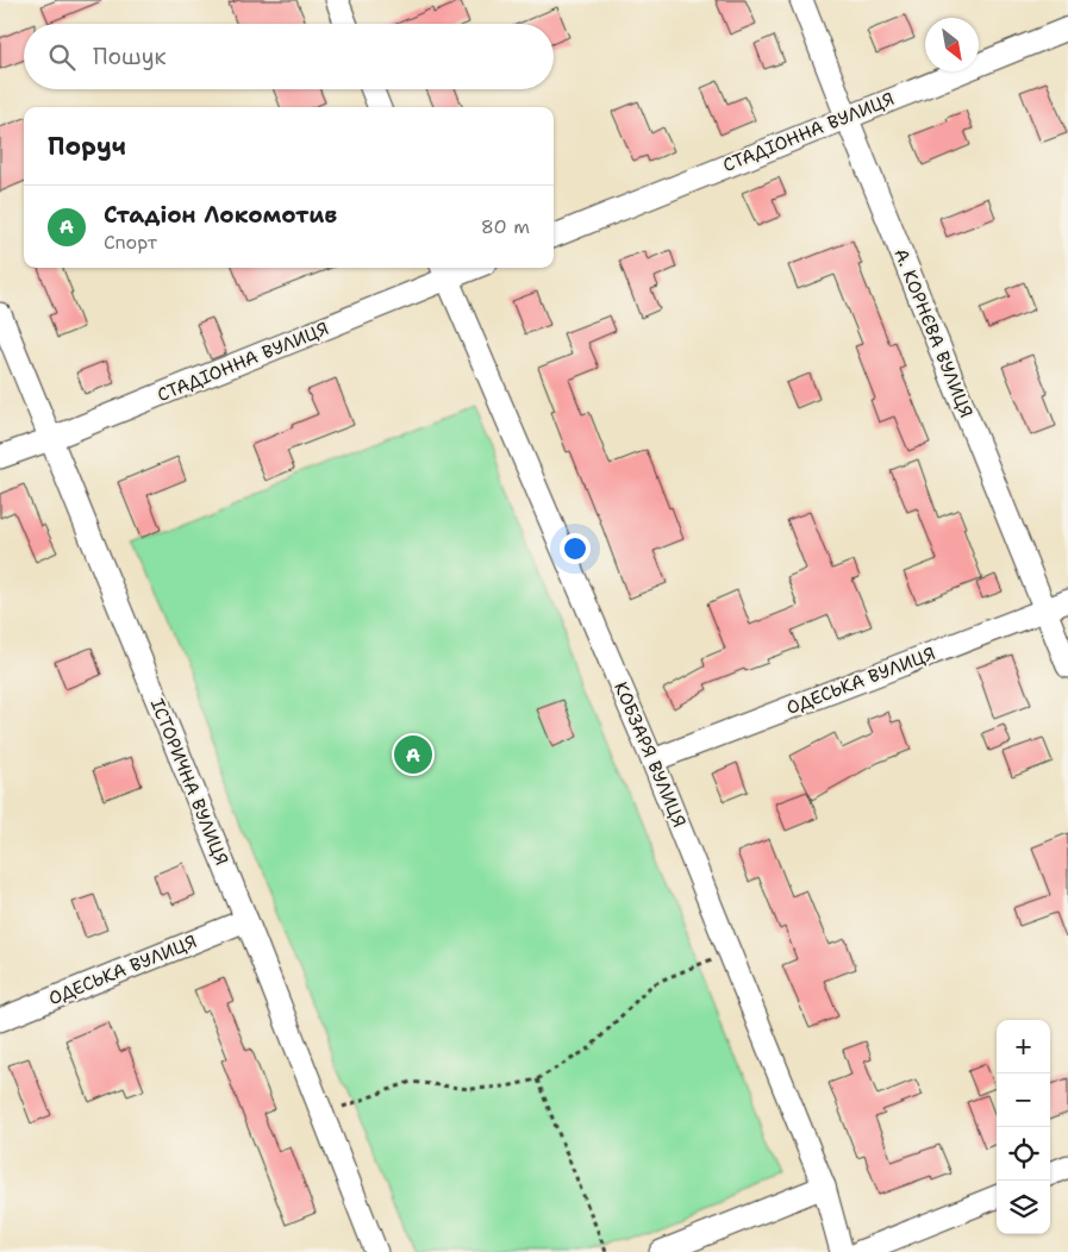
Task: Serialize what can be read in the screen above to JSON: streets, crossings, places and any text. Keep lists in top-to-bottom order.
{
  "streets": {
    "street": [
      "СТАДІОННА ВУЛИЦЯ",
      "А. КОРНЄВА ВУЛИЦЯ",
      "ОДЕСЬКА ВУЛИЦЯ",
      "КОБЗАРЯ ВУЛИЦЯ",
      "ІСТОРИЧНА ВУЛИЦЯ"
    ]
  },
  "crossings": [
    ["СТАДІОННА ВУЛИЦЯ", "А. КОРНЄВА ВУЛИЦЯ"],
    ["СТАДІОННА ВУЛИЦЯ", "КОБЗАРЯ ВУЛИЦЯ"],
    ["СТАДІОННА ВУЛИЦЯ", "ІСТОРИЧНА ВУЛИЦЯ"],
    ["А. КОРНЄВА ВУЛИЦЯ", "ОДЕСЬКА ВУЛИЦЯ"],
    ["ОДЕСЬКА ВУЛИЦЯ", "КОБЗАРЯ ВУЛИЦЯ"],
    ["ОДЕСЬКА ВУЛИЦЯ", "ІСТОРИЧНА ВУЛИЦЯ"]
  ],
  "north": "bottom right",
  "page": {
    "search": "Пошук",
    "heading": "Поруч",
    "list": [
      {
        "mark": "A",
        "name": "Стадіон Локомотив",
        "note": "Спорт",
        "value": "80 m"
      }
    ],
    "pins": "A",
    "map_buttons": ["+", "−"]
  }
}
